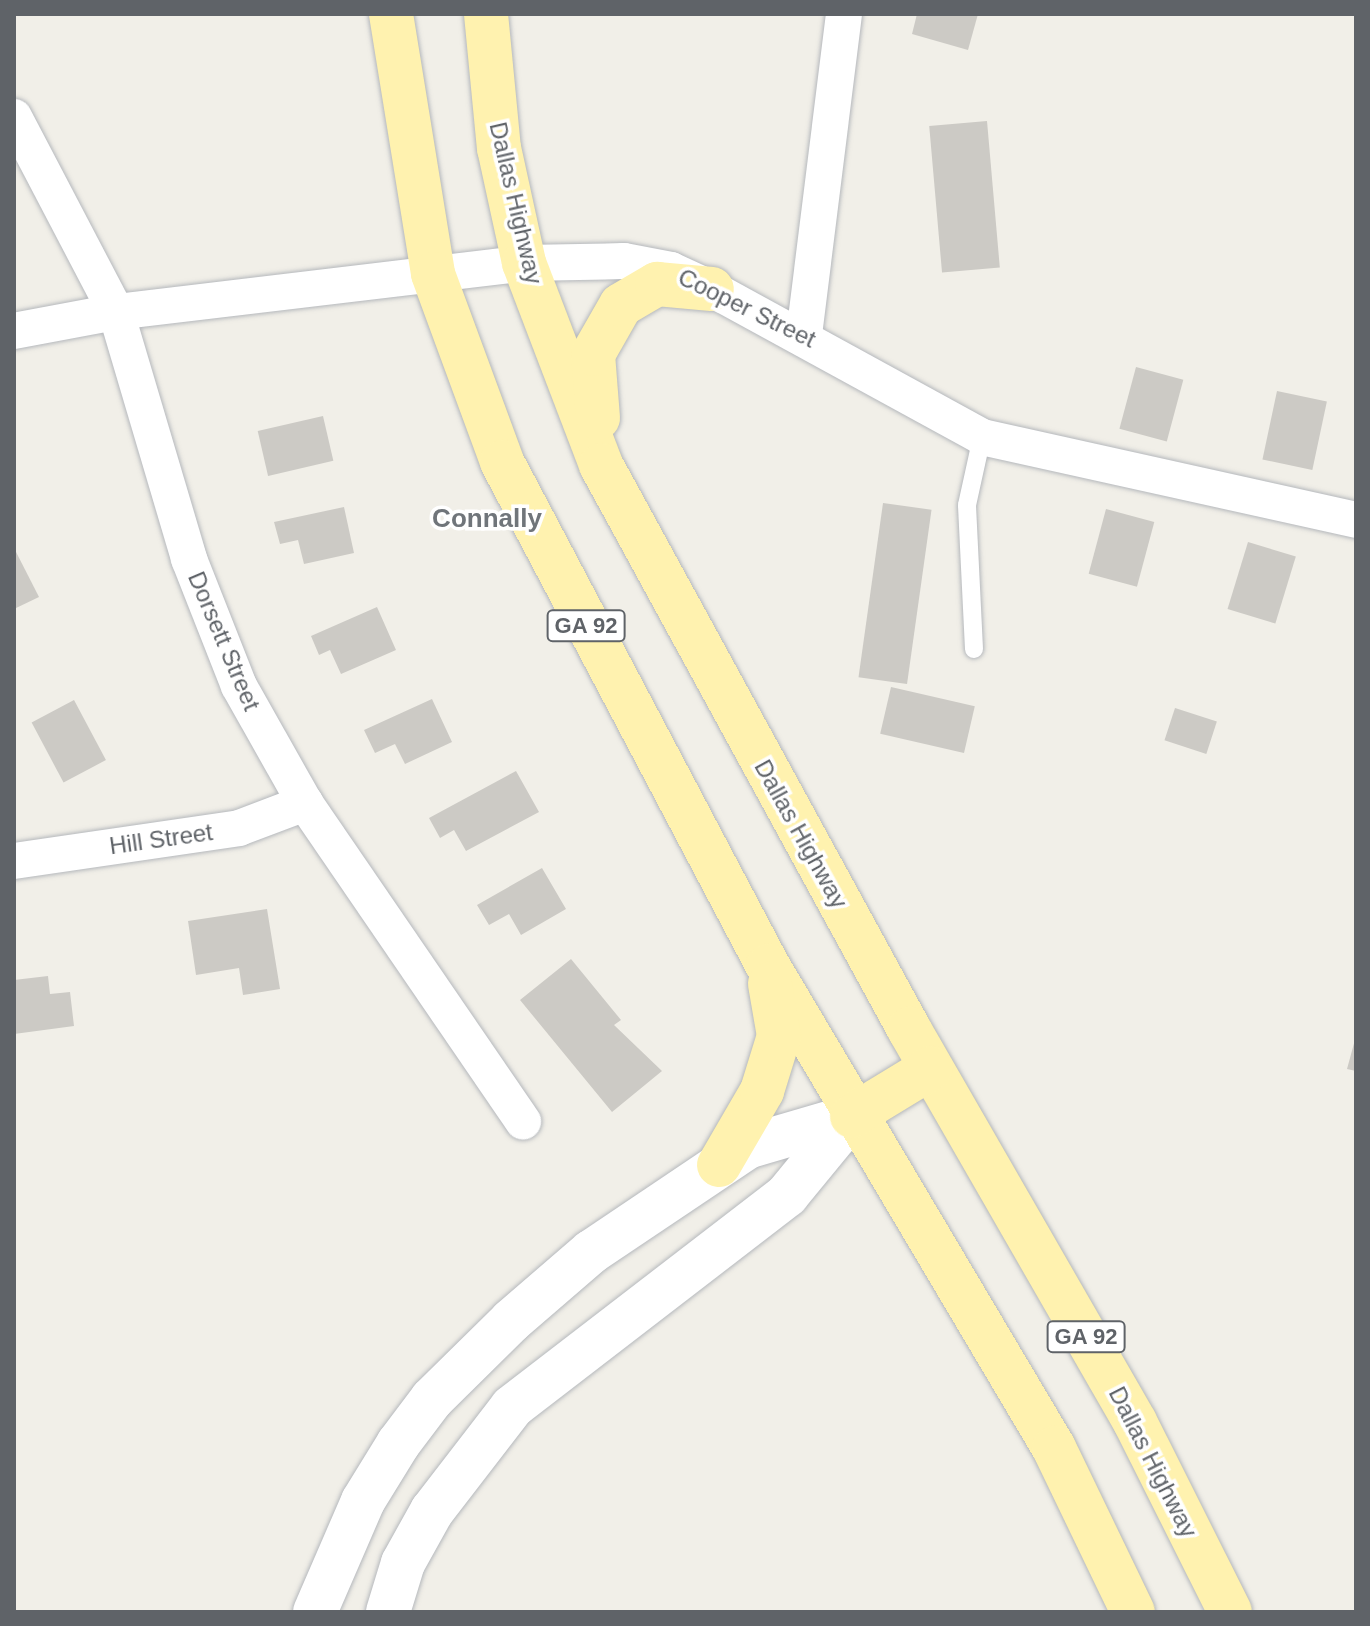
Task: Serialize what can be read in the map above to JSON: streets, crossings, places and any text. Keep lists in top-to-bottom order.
{
  "streets": {
    "main road": ["Dallas Highway", "GA 92"],
    "street": ["Cooper Street", "Dorsett Street", "Hill Street"]
  },
  "crossings": [
    ["Dallas Highway", "Cooper Street"],
    ["Cooper Street", "GA 92"],
    ["Cooper Street", "Dorsett Street"],
    ["Dorsett Street", "Hill Street"]
  ],
  "districts": ["Connally"]
}
